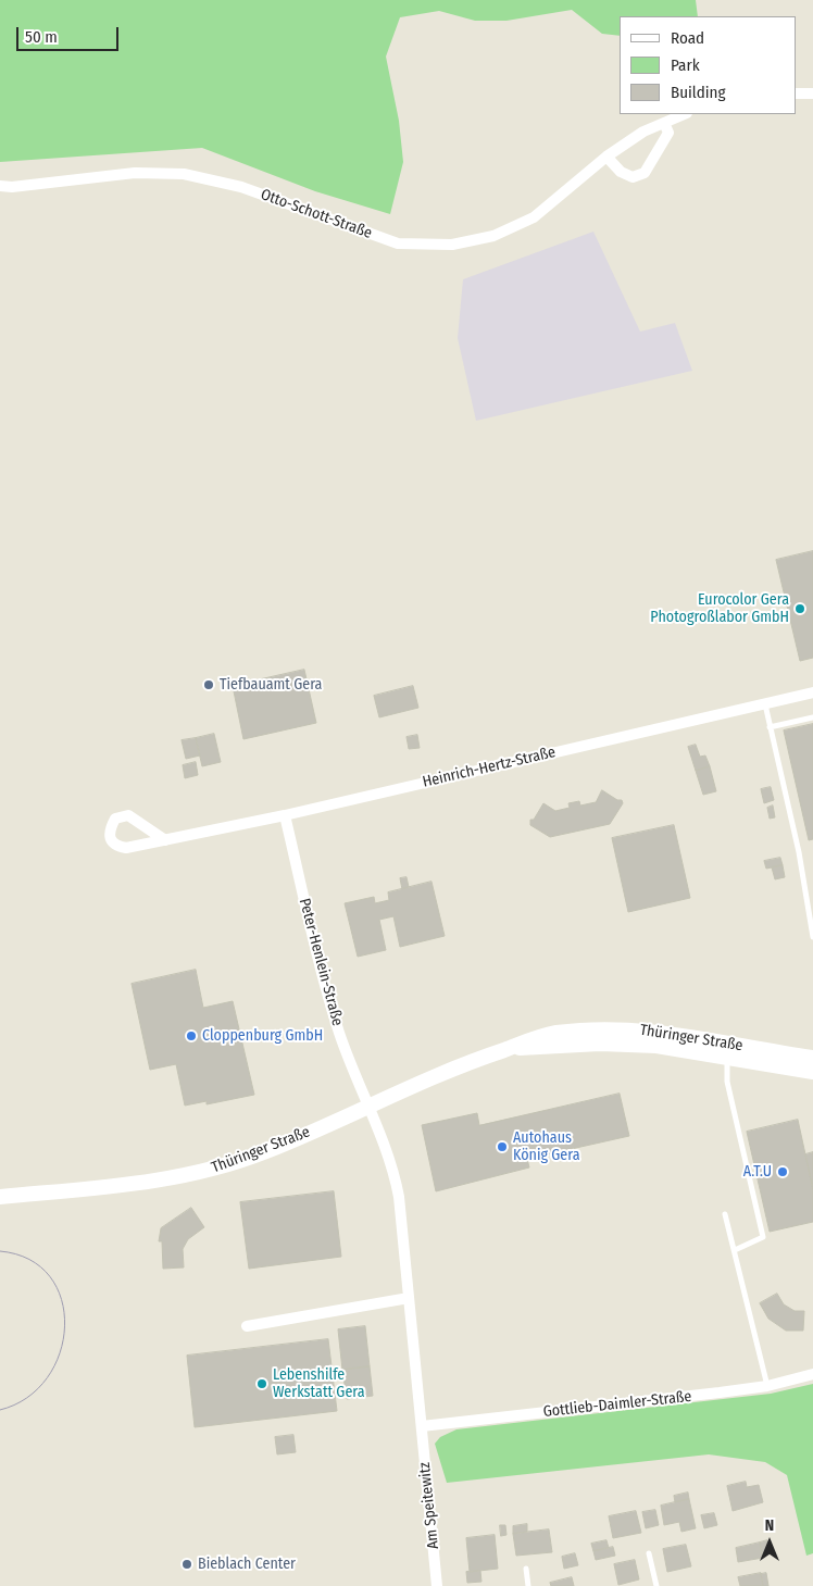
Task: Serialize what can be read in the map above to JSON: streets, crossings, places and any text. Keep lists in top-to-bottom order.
{
  "streets": {
    "main road": ["Thüringer Straße"],
    "street": [
      "Otto-Schott-Straße",
      "Heinrich-Hertz-Straße",
      "Peter-Henlein-Straße",
      "Gottlieb-Daimler-Straße",
      "Am Speitewitz"
    ]
  },
  "crossings": [
    ["Heinrich-Hertz-Straße", "Peter-Henlein-Straße"],
    ["Peter-Henlein-Straße", "Thüringer Straße"],
    ["Peter-Henlein-Straße", "Am Speitewitz"],
    ["Gottlieb-Daimler-Straße", "Am Speitewitz"]
  ],
  "places": [
    "Eurocolor Gera Photogroßlabor GmbH",
    "Tiefbauamt Gera",
    "Cloppenburg GmbH",
    "Autohaus König Gera",
    "A.T.U",
    "Lebenshilfe Werkstatt Gera",
    "Bieblach Center"
  ],
  "legend": ["Road", "Park", "Building"],
  "scale_bar": "50 m",
  "north": "top"
}
